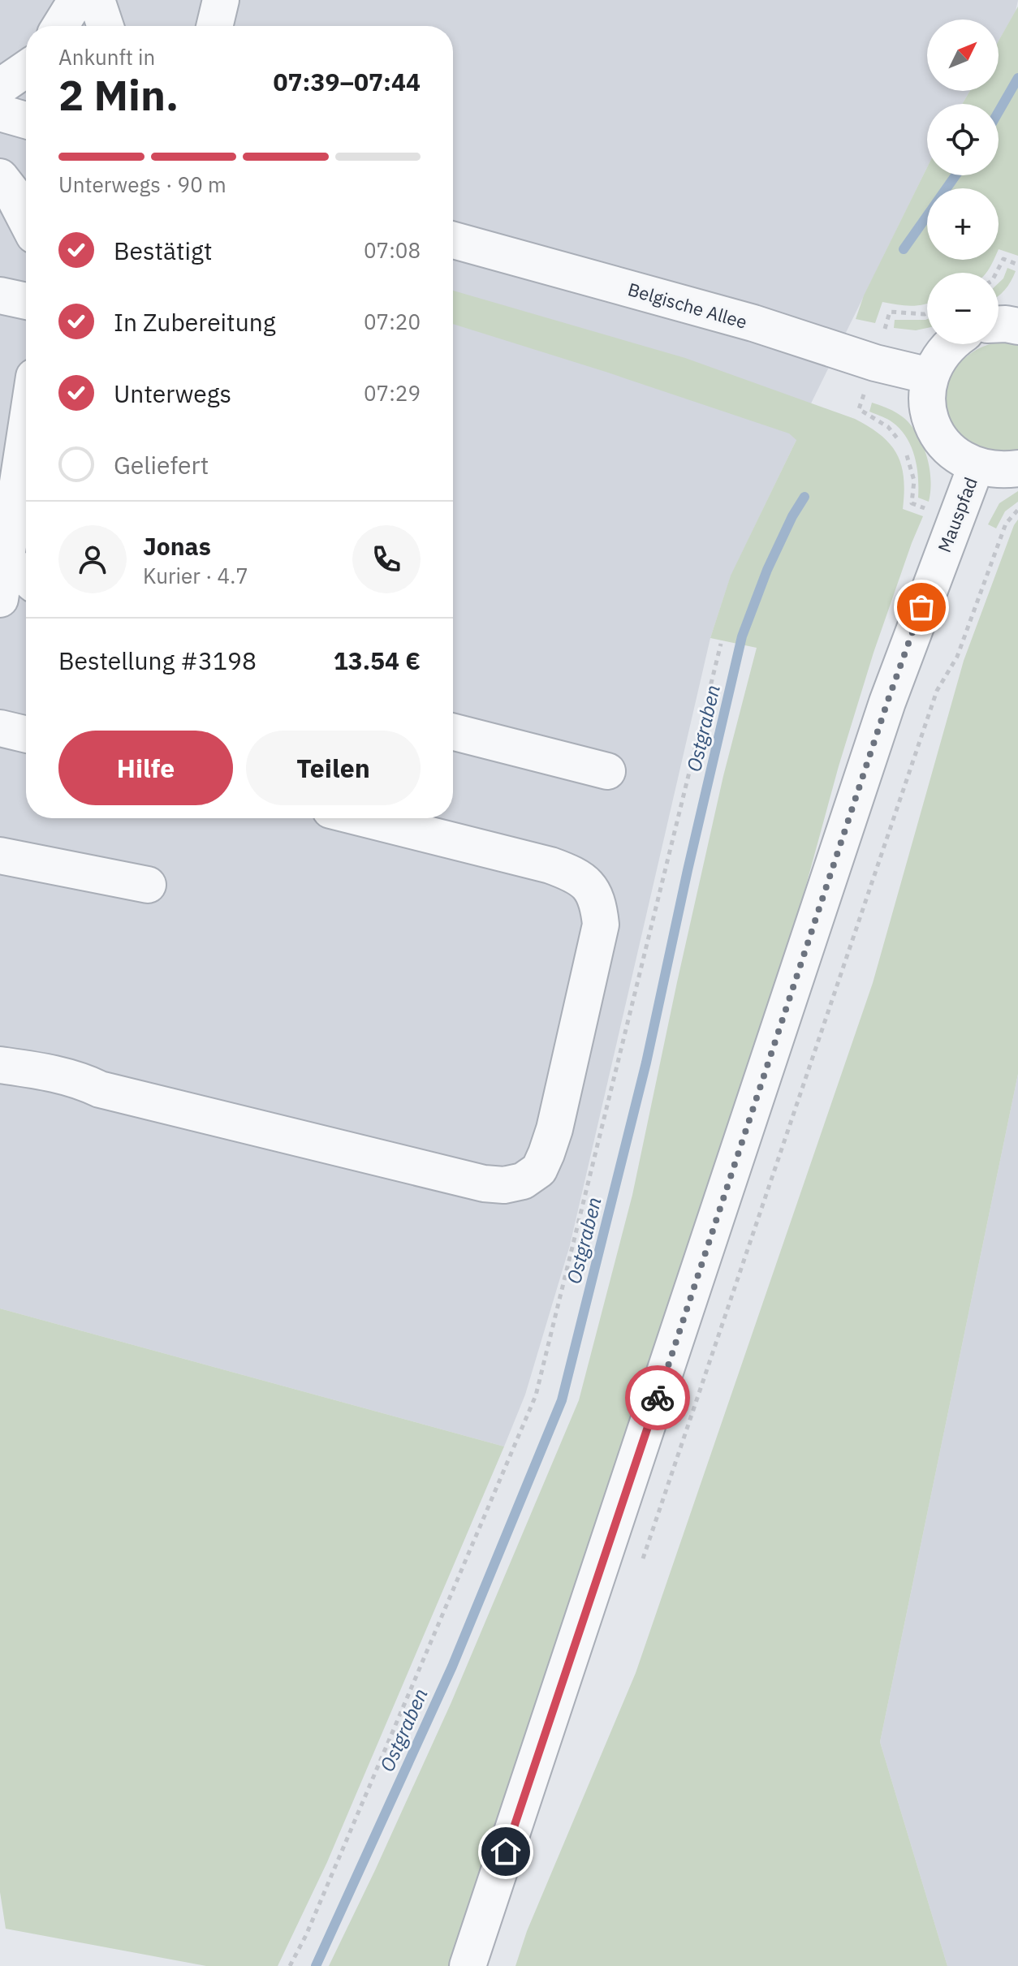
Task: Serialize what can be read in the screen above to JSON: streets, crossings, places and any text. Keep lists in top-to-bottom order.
{
  "streets": {
    "street": ["Belgische Allee", "Mauspfad"]
  },
  "water": ["Ostgraben"],
  "north": "top right",
  "page": {
    "map_buttons": ["+", "−"],
    "heading": ["2 Min.", "Ankunft in", "07:39–07:44"],
    "panel": [
      "Jonas",
      "Kurier · 4.7",
      "Bestellung #3198",
      "13.54 €"
    ],
    "bar": "Unterwegs · 90 m",
    "list": [
      ["Bestätigt", "07:08"],
      ["In Zubereitung", "07:20"],
      ["Unterwegs", "07:29"],
      "Geliefert"
    ],
    "buttons": ["Hilfe", "Teilen"]
  }
}
